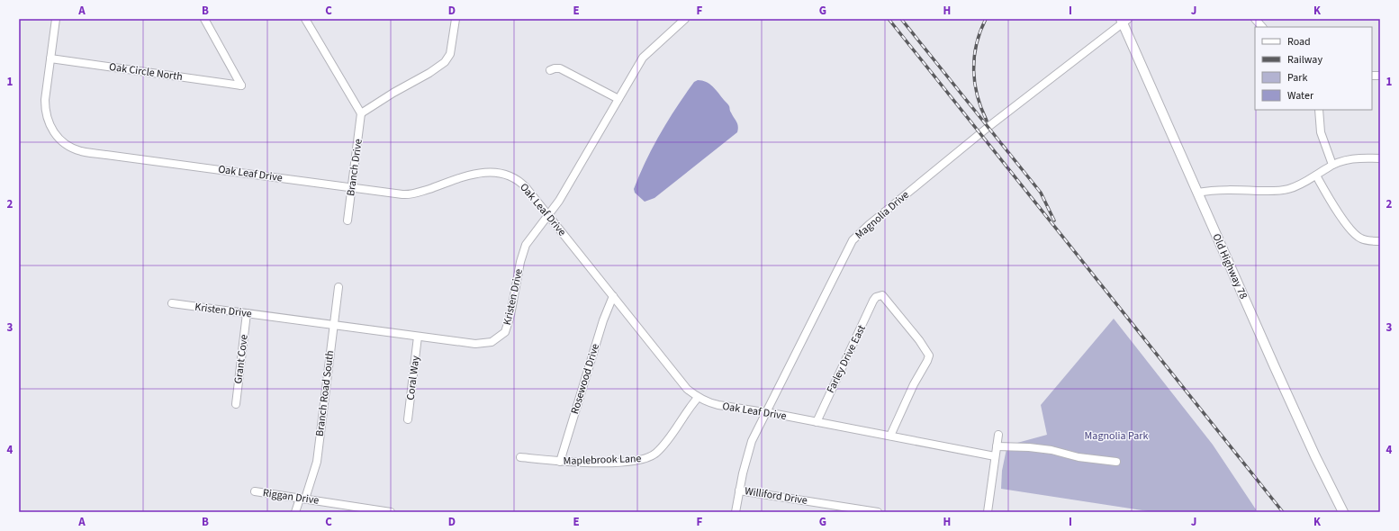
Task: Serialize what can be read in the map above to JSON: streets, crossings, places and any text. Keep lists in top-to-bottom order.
{
  "streets": {
    "main road": ["Old Highway 78"],
    "street": [
      "Oak Circle North",
      "Branch Drive",
      "Oak Leaf Drive",
      "Magnolia Drive",
      "Kristen Drive",
      "Grant Cove",
      "Farley Drive East",
      "Coral Way",
      "Rosewood Drive",
      "Branch Road South",
      "Maplebrook Lane",
      "Williford Drive",
      "Riggan Drive"
    ]
  },
  "crossings": [
    ["Oak Circle North", "Oak Leaf Drive"],
    ["Branch Drive", "Oak Leaf Drive"],
    ["Oak Leaf Drive", "Magnolia Drive"],
    ["Oak Leaf Drive", "Kristen Drive"],
    ["Oak Leaf Drive", "Farley Drive East"],
    ["Oak Leaf Drive", "Rosewood Drive"],
    ["Oak Leaf Drive", "Maplebrook Lane"],
    ["Magnolia Drive", "Old Highway 78"],
    ["Magnolia Drive", "Williford Drive"],
    ["Kristen Drive", "Grant Cove"],
    ["Kristen Drive", "Coral Way"],
    ["Kristen Drive", "Branch Road South"],
    ["Rosewood Drive", "Maplebrook Lane"],
    ["Branch Road South", "Riggan Drive"]
  ],
  "parks": ["Magnolia Park"],
  "legend": [
    "Road",
    "Railway",
    "Park",
    "Water"
  ],
  "grid": {
    "columns": [
      "A",
      "B",
      "C",
      "D",
      "E",
      "F",
      "G",
      "H",
      "I",
      "J",
      "K"
    ],
    "rows": [
      "1",
      "2",
      "3",
      "4"
    ]
  }
}
